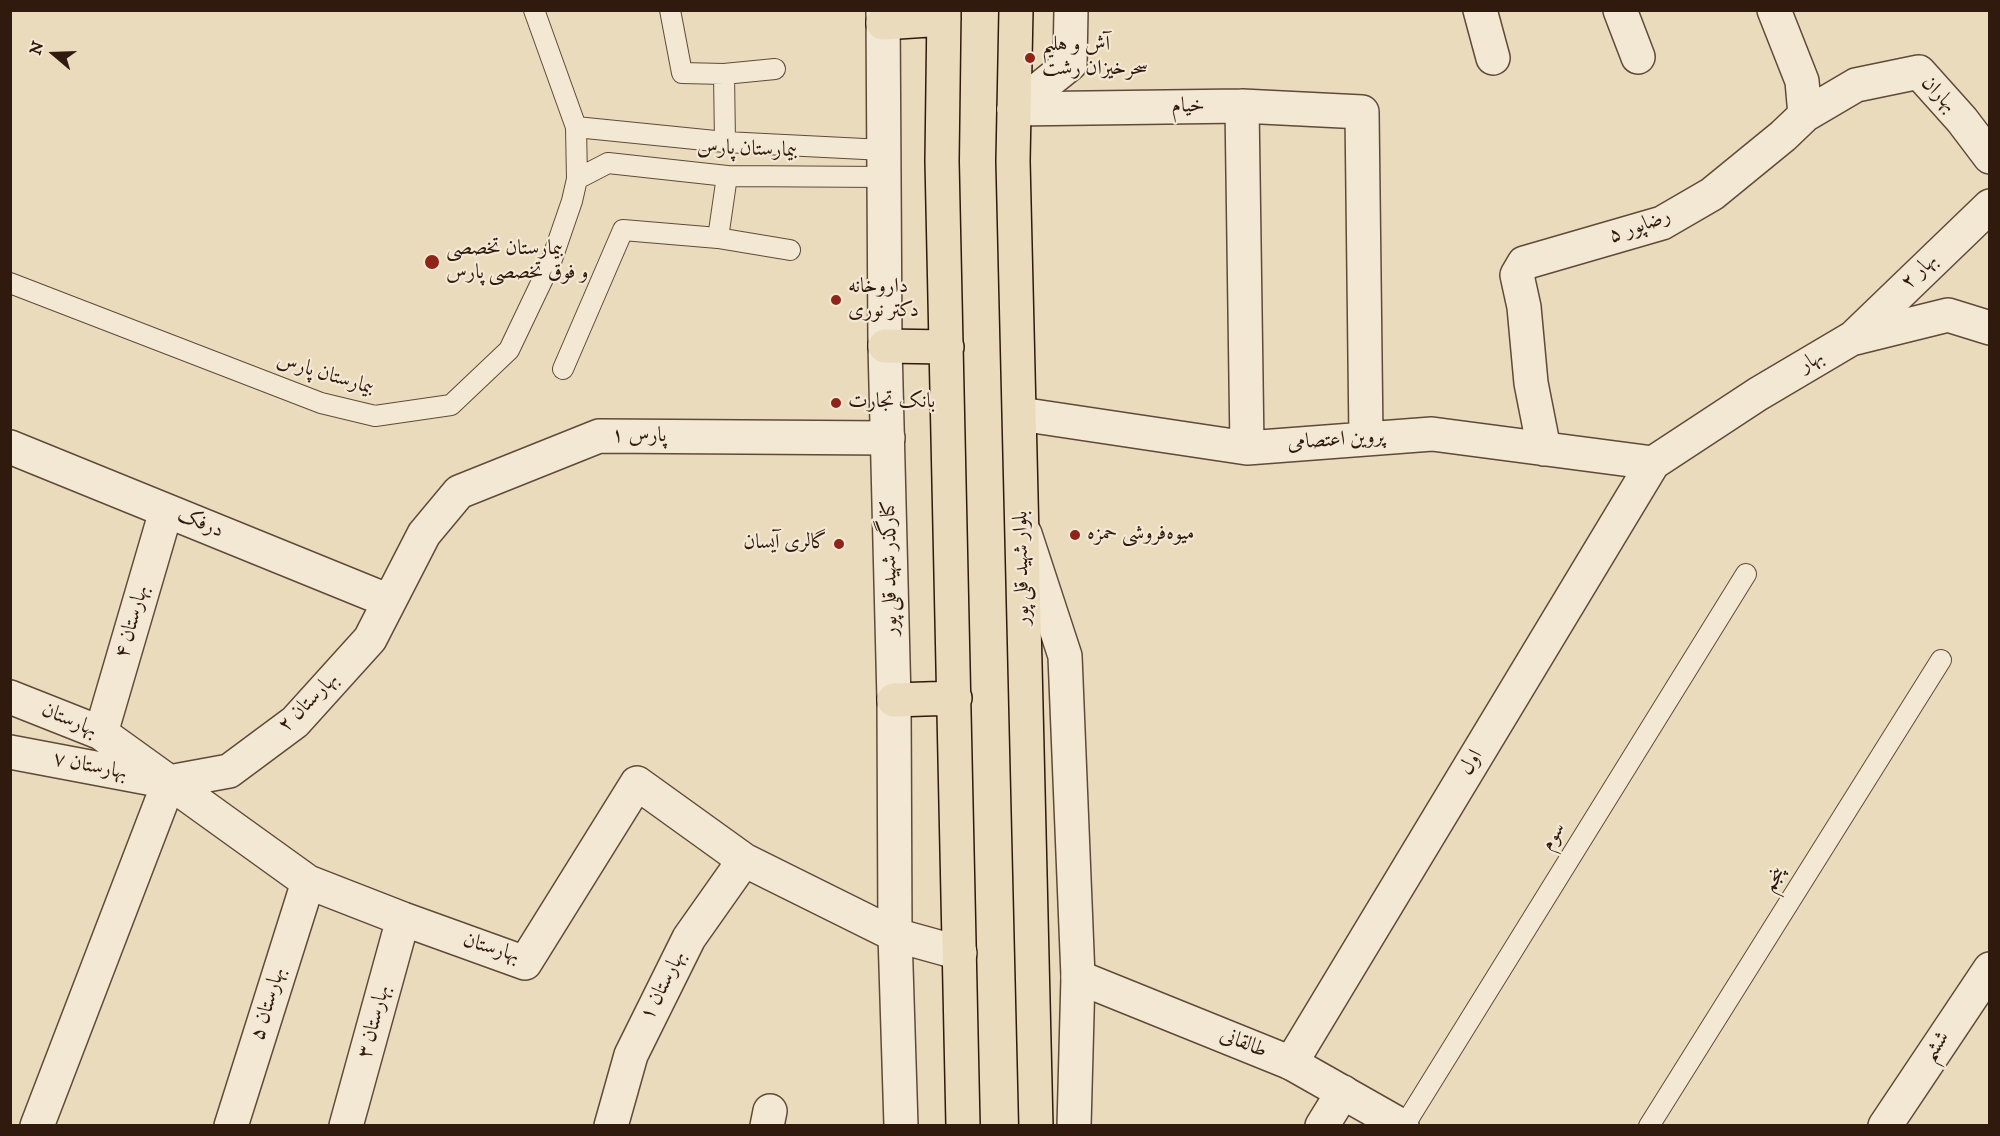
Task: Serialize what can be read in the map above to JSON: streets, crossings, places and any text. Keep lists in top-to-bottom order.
{
  "streets": {
    "highway": ["بلوار شهید قلی پور"],
    "street": [
      "بهاران",
      "خیام",
      "رضاپور ۵",
      "بهار ۲",
      "بهار",
      "پارس ۱",
      "پروین اعتصامی",
      "درفک",
      "کنارگذر شهید قلی پور",
      "بهارستان ۴",
      "بهارستان ۲",
      "بهارستان",
      "اول",
      "بهارستان ۷",
      "بهارستان ۱",
      "بهارستان ۵",
      "بهارستان ۳",
      "طالقانی",
      "ششم"
    ],
    "lane": ["بیمارستان پارس", "سوم", "پنجم"]
  },
  "crossings": [
    ["بهاران", "رضاپور ۵"],
    ["خیام", "پروین اعتصامی"],
    ["خیام", "بلوار شهید قلی پور"],
    ["بیمارستان پارس", "کنارگذر شهید قلی پور"],
    ["رضاپور ۵", "پروین اعتصامی"],
    ["بهار ۲", "بهار"],
    ["بهار", "پروین اعتصامی"],
    ["بهار", "اول"],
    ["پارس ۱", "درفک"],
    ["پارس ۱", "کنارگذر شهید قلی پور"],
    ["پارس ۱", "بهارستان ۲"],
    ["پروین اعتصامی", "بلوار شهید قلی پور"],
    ["پروین اعتصامی", "اول"],
    ["درفک", "بهارستان ۴"],
    ["درفک", "بهارستان ۲"],
    ["کنارگذر شهید قلی پور", "بهارستان"],
    ["بهارستان ۴", "بهارستان"],
    ["بهارستان ۲", "بهارستان"],
    ["بهارستان ۲", "بهارستان ۷"],
    ["بهارستان", "بهارستان ۷"],
    ["بهارستان", "بهارستان ۱"],
    ["بهارستان", "بهارستان ۵"],
    ["بهارستان", "بهارستان ۳"],
    ["اول", "طالقانی"],
    ["سوم", "طالقانی"]
  ],
  "places": [
    "آش و هلیم سحرخیزان رشت",
    "بیمارستان تخصصی و فوق تخصصی پارس",
    "داروخانه دکتر نوری",
    "بانک تجارت",
    "میوه‌فروشی حمزه",
    "گالری آیسان"
  ],
  "north": "left"
}
